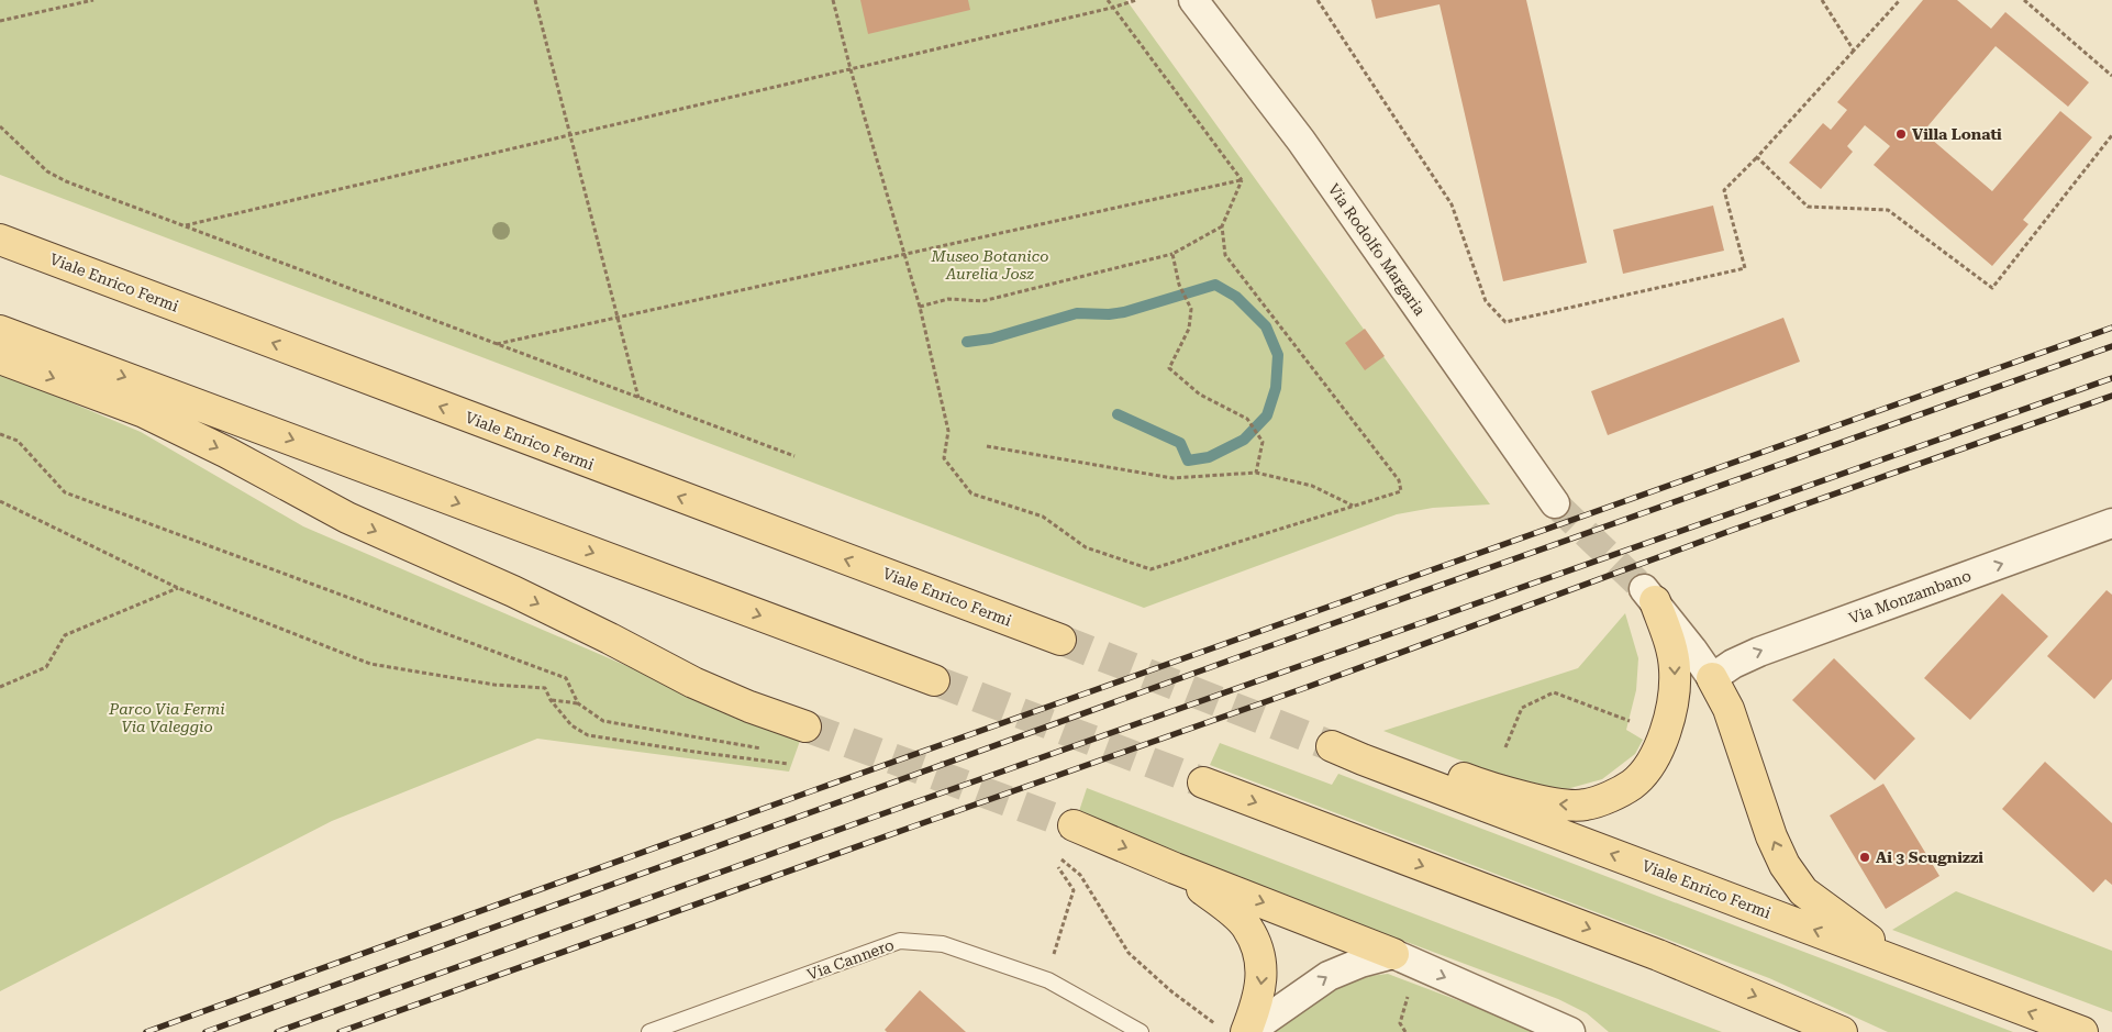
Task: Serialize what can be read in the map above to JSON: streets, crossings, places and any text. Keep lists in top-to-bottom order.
{
  "streets": {
    "main road": ["Viale Enrico Fermi"],
    "street": ["Via Rodolfo Margaria", "Via Monzambano"],
    "lane": ["Via Cannero"]
  },
  "one_way": ["Via Monzambano"],
  "parks": ["Museo Botanico Aurelia Josz", "Parco Via Fermi Via Valeggio"],
  "places": ["Villa Lonati", "Ai 3 Scugnizzi"]
}
